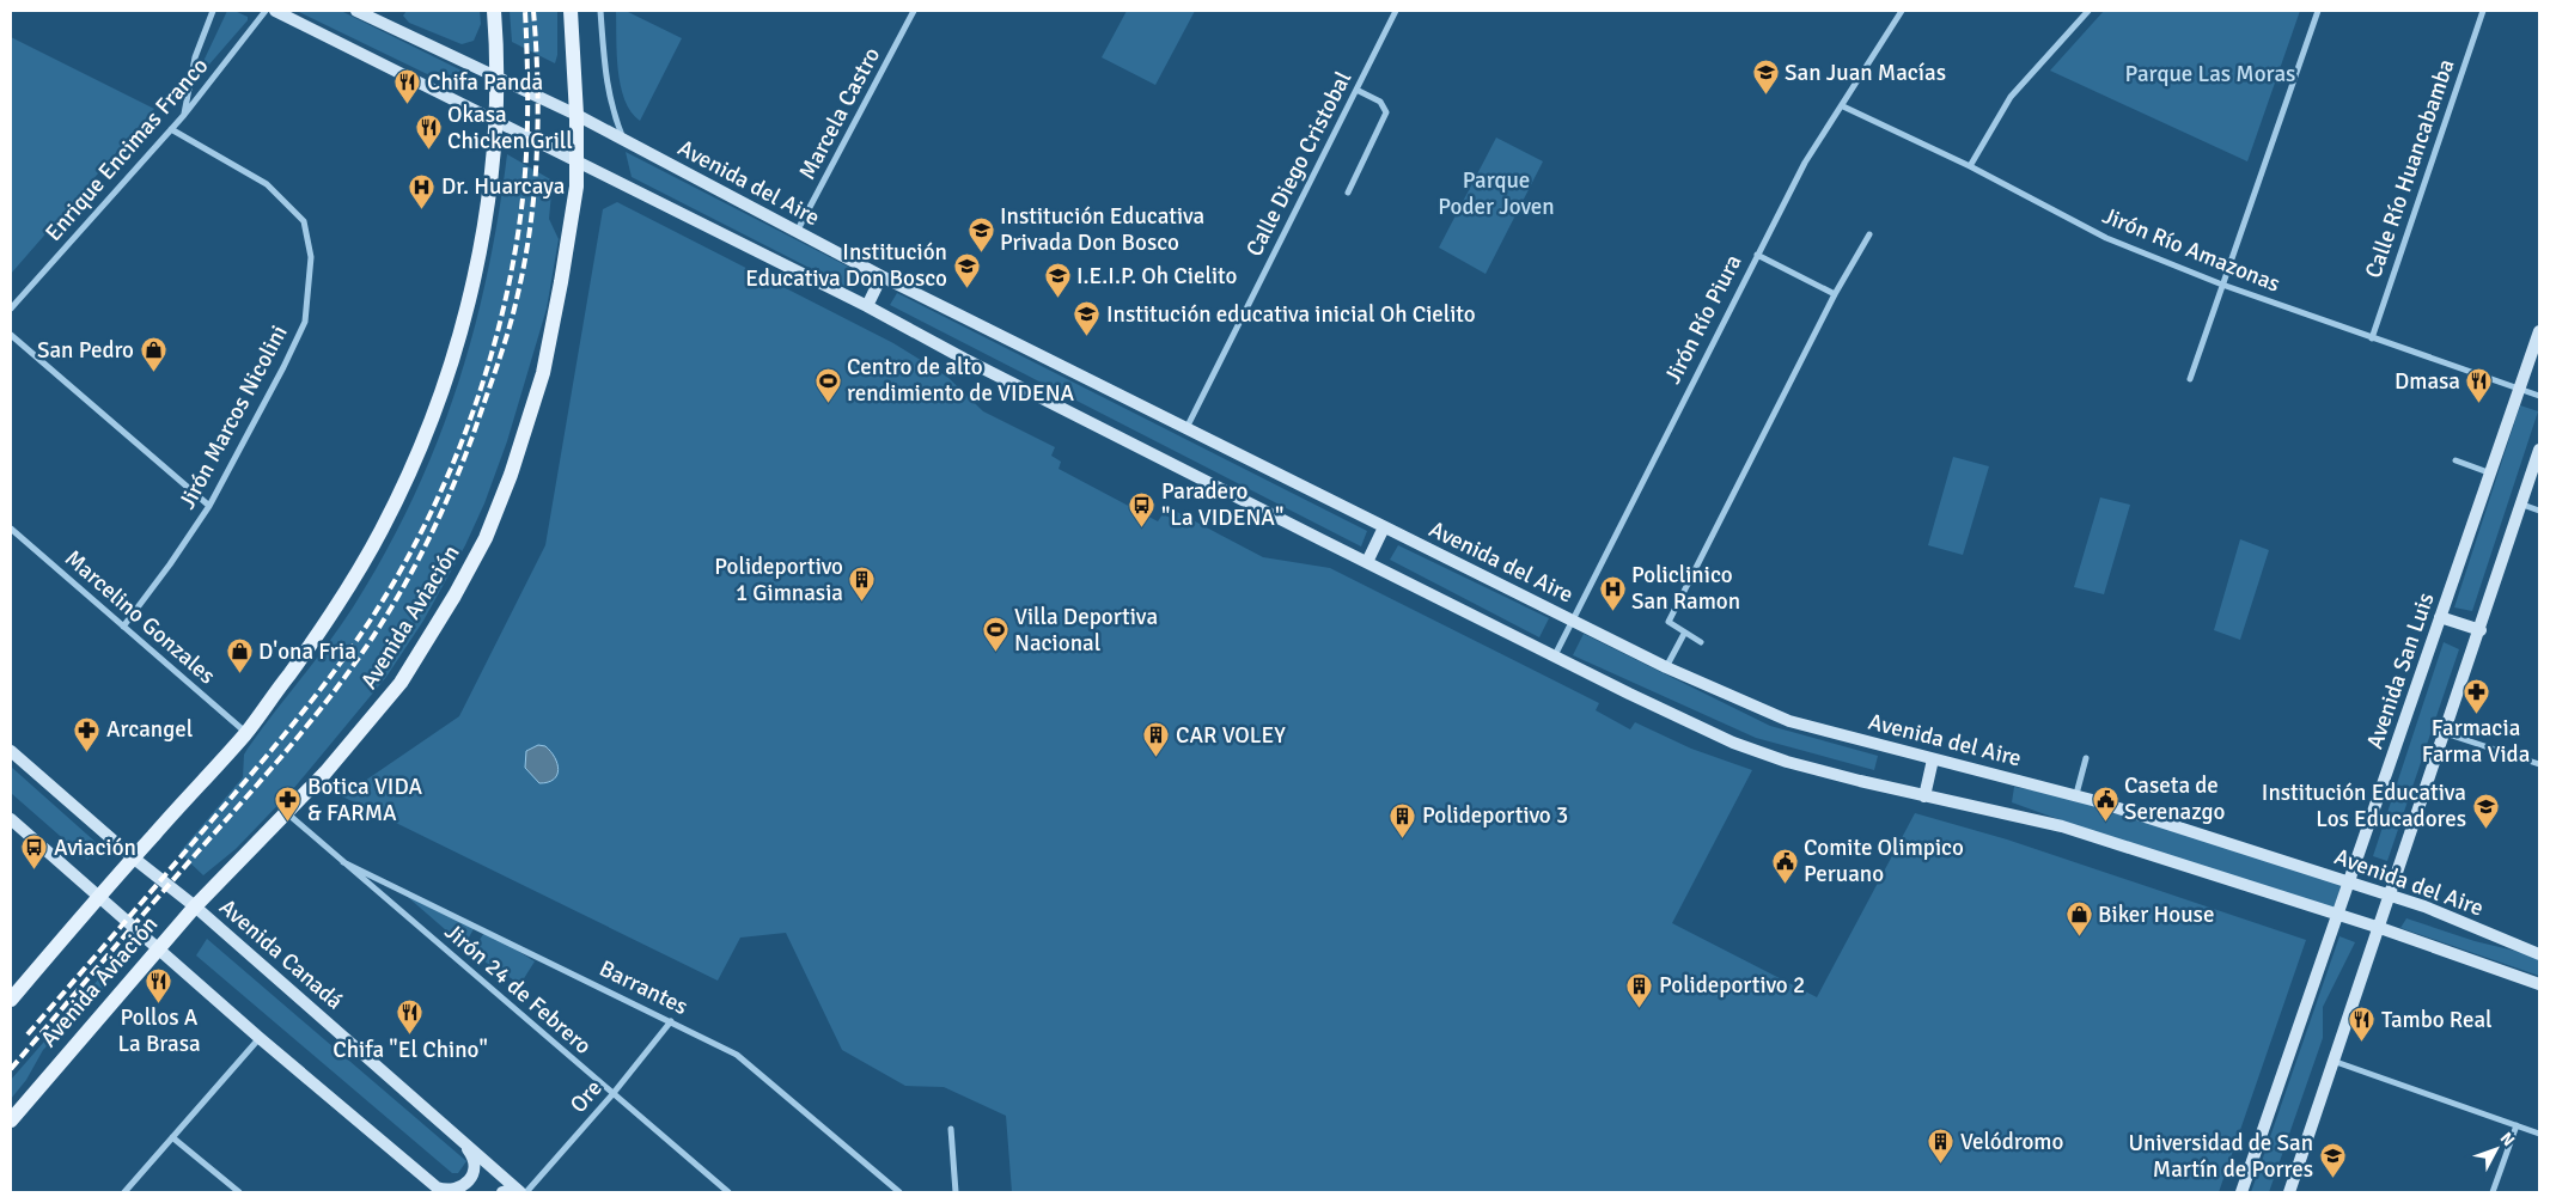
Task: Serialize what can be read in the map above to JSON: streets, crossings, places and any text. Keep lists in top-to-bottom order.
{
  "streets": {
    "main road": [
      "Avenida del Aire",
      "Avenida Aviación",
      "Avenida San Luis",
      "Avenida Canadá"
    ],
    "street": [
      "Marcela Castro",
      "Enrique Encimas Franco",
      "Calle Diego Cristobal",
      "Calle Río Huancabamba",
      "Jirón Río Amazonas",
      "Jirón Río Piura",
      "Jirón Marcos Nicolini",
      "Marcelino Gonzales",
      "Barrantes",
      "Jirón 24 de Febrero",
      "Ore"
    ]
  },
  "crossings": [
    ["Marcela Castro", "Avenida del Aire"],
    ["Enrique Encimas Franco", "Jirón Marcos Nicolini"],
    ["Calle Diego Cristobal", "Avenida del Aire"],
    ["Calle Río Huancabamba", "Jirón Río Amazonas"],
    ["Avenida del Aire", "Jirón Río Piura"],
    ["Avenida del Aire", "Avenida Aviación"],
    ["Avenida del Aire", "Avenida San Luis"],
    ["Jirón Río Amazonas", "Jirón Río Piura"],
    ["Jirón Río Amazonas", "Avenida San Luis"],
    ["Jirón Marcos Nicolini", "Marcelino Gonzales"],
    ["Avenida Aviación", "Avenida Canadá"],
    ["Avenida Aviación", "Jirón 24 de Febrero"],
    ["Avenida Canadá", "Ore"],
    ["Barrantes", "Jirón 24 de Febrero"],
    ["Barrantes", "Ore"],
    ["Jirón 24 de Febrero", "Ore"]
  ],
  "parks": ["Parque Las Moras", "Parque Poder Joven"],
  "places": {
    "school or university": [
      "San Juan Macías",
      "Institución Educativa Privada Don Bosco",
      "Institución Educativa Don Bosco",
      "I.E.I.P. Oh Cielito",
      "Institución educativa inicial Oh Cielito",
      "Institución Educativa Los Educadores",
      "Universidad de San Martín de Porres"
    ],
    "restaurant": [
      "Chifa Panda",
      "Okasa Chicken Grill",
      "Dmasa",
      "Pollos A La Brasa",
      "Chifa \"El Chino\"",
      "Tambo Real"
    ],
    "hospital": ["Dr. Huarcaya", "Policlinico San Ramon"],
    "shop": ["San Pedro", "D'ona Fria", "Biker House"],
    "sports": ["Centro de alto rendimiento de VIDENA", "Villa Deportiva Nacional"],
    "bus stop": ["Paradero \"La VIDENA\"", "Aviación"],
    "building": [
      "Polideportivo 1 Gimnasia",
      "CAR VOLEY",
      "Polideportivo 3",
      "Polideportivo 2",
      "Velódromo"
    ],
    "pharmacy": ["Farmacia Farma Vida", "Arcangel", "Botica VIDA & FARMA"],
    "public building": ["Caseta de Serenazgo", "Comite Olimpico Peruano"]
  },
  "north": "top right"
}
